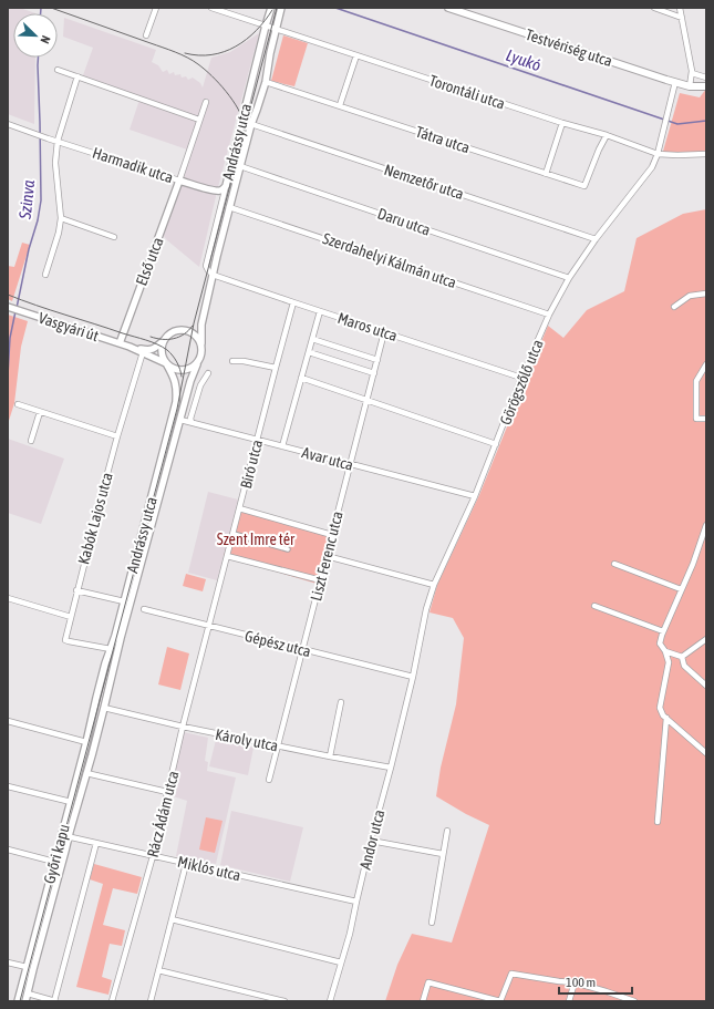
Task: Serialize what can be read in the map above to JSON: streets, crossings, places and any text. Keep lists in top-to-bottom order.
{
  "streets": {
    "main road": ["Testvériség utca"],
    "street": [
      "Torontáli utca",
      "Tátra utca",
      "Andrássy utca",
      "Harmadik utca",
      "Nemzetőr utca",
      "Daru utca",
      "Szerdahelyi Kálmán utca",
      "Első utca",
      "Vasgyári út",
      "Maros utca",
      "Görögszőlő utca",
      "Avar utca",
      "Bíró utca",
      "Kabók Lajos utca",
      "Liszt Ferenc utca",
      "Gépész utca",
      "Károly utca",
      "Rácz Ádám utca",
      "Andor utca",
      "Győri kapu",
      "Miklós utca"
    ]
  },
  "crossings": [
    ["Testvériség utca", "Görögszőlő utca"],
    ["Torontáli utca", "Tátra utca"],
    ["Torontáli utca", "Andrássy utca"],
    ["Torontáli utca", "Görögszőlő utca"],
    ["Tátra utca", "Andrássy utca"],
    ["Andrássy utca", "Harmadik utca"],
    ["Andrássy utca", "Nemzetőr utca"],
    ["Andrássy utca", "Daru utca"],
    ["Andrássy utca", "Szerdahelyi Kálmán utca"],
    ["Andrássy utca", "Vasgyári út"],
    ["Andrássy utca", "Maros utca"],
    ["Andrássy utca", "Avar utca"],
    ["Andrássy utca", "Kabók Lajos utca"],
    ["Andrássy utca", "Károly utca"],
    ["Andrássy utca", "Győri kapu"],
    ["Harmadik utca", "Első utca"],
    ["Nemzetőr utca", "Görögszőlő utca"],
    ["Daru utca", "Görögszőlő utca"],
    ["Szerdahelyi Kálmán utca", "Görögszőlő utca"],
    ["Első utca", "Vasgyári út"],
    ["Vasgyári út", "Kabók Lajos utca"],
    ["Maros utca", "Görögszőlő utca"],
    ["Maros utca", "Bíró utca"],
    ["Maros utca", "Liszt Ferenc utca"],
    ["Görögszőlő utca", "Avar utca"],
    ["Görögszőlő utca", "Gépész utca"],
    ["Görögszőlő utca", "Andor utca"],
    ["Avar utca", "Bíró utca"],
    ["Avar utca", "Liszt Ferenc utca"],
    ["Bíró utca", "Gépész utca"],
    ["Bíró utca", "Rácz Ádám utca"],
    ["Liszt Ferenc utca", "Gépész utca"],
    ["Liszt Ferenc utca", "Károly utca"],
    ["Gépész utca", "Rácz Ádám utca"],
    ["Gépész utca", "Andor utca"],
    ["Károly utca", "Rácz Ádám utca"],
    ["Károly utca", "Andor utca"],
    ["Károly utca", "Győri kapu"],
    ["Rácz Ádám utca", "Miklós utca"],
    ["Andor utca", "Miklós utca"],
    ["Győri kapu", "Miklós utca"]
  ],
  "water": ["Lyukó", "Szinva"],
  "parks": ["Szent Imre tér"],
  "scale_bar": "100 m",
  "north": "bottom right"
}
